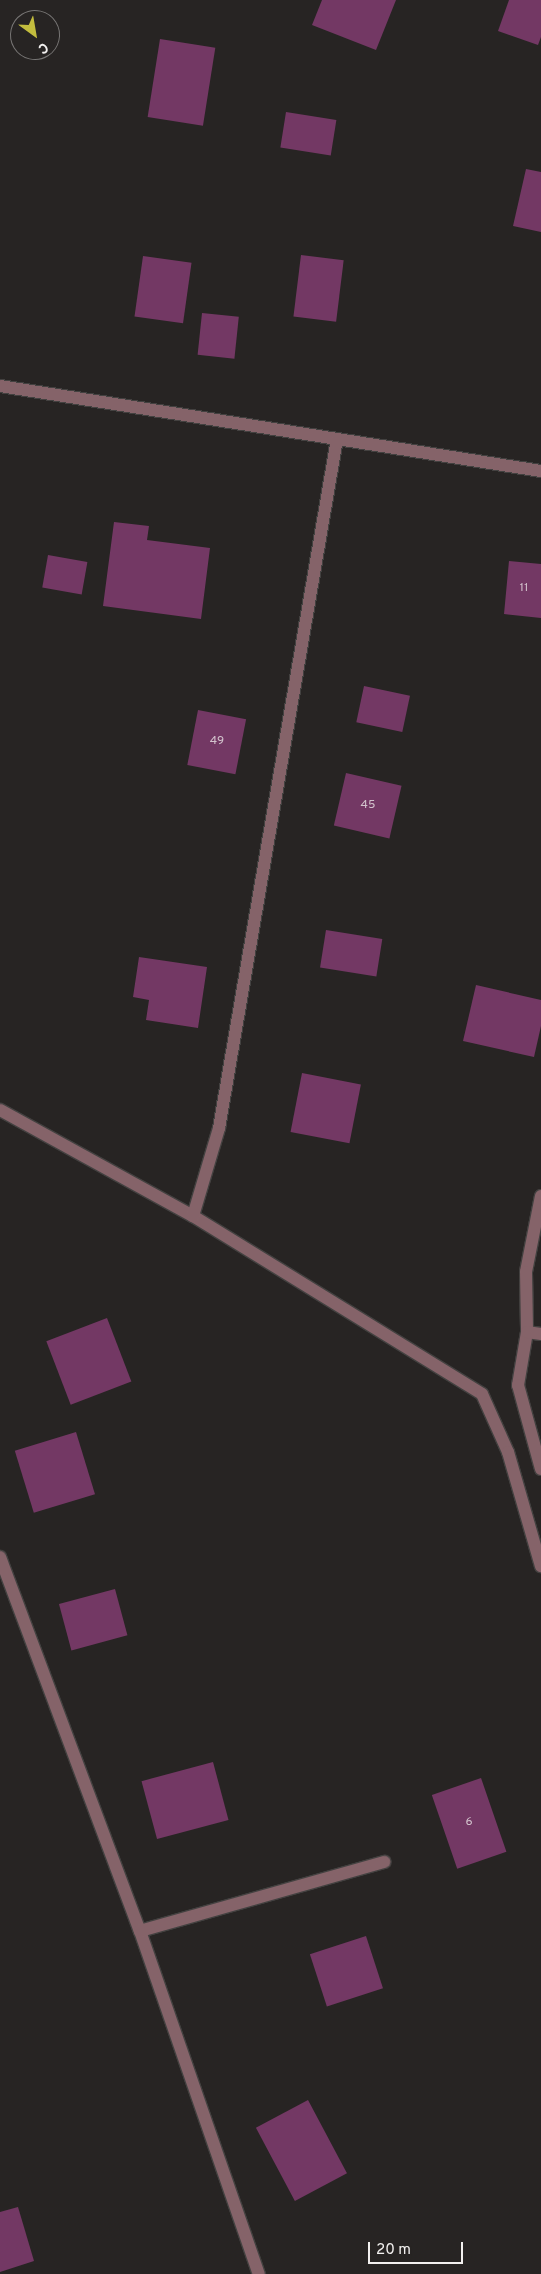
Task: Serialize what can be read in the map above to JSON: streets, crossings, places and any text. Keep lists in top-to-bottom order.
{
  "house_numbers": [
    "11",
    "49",
    "45",
    "6"
  ],
  "scale_bar": "20 m",
  "north": "bottom right"
}
